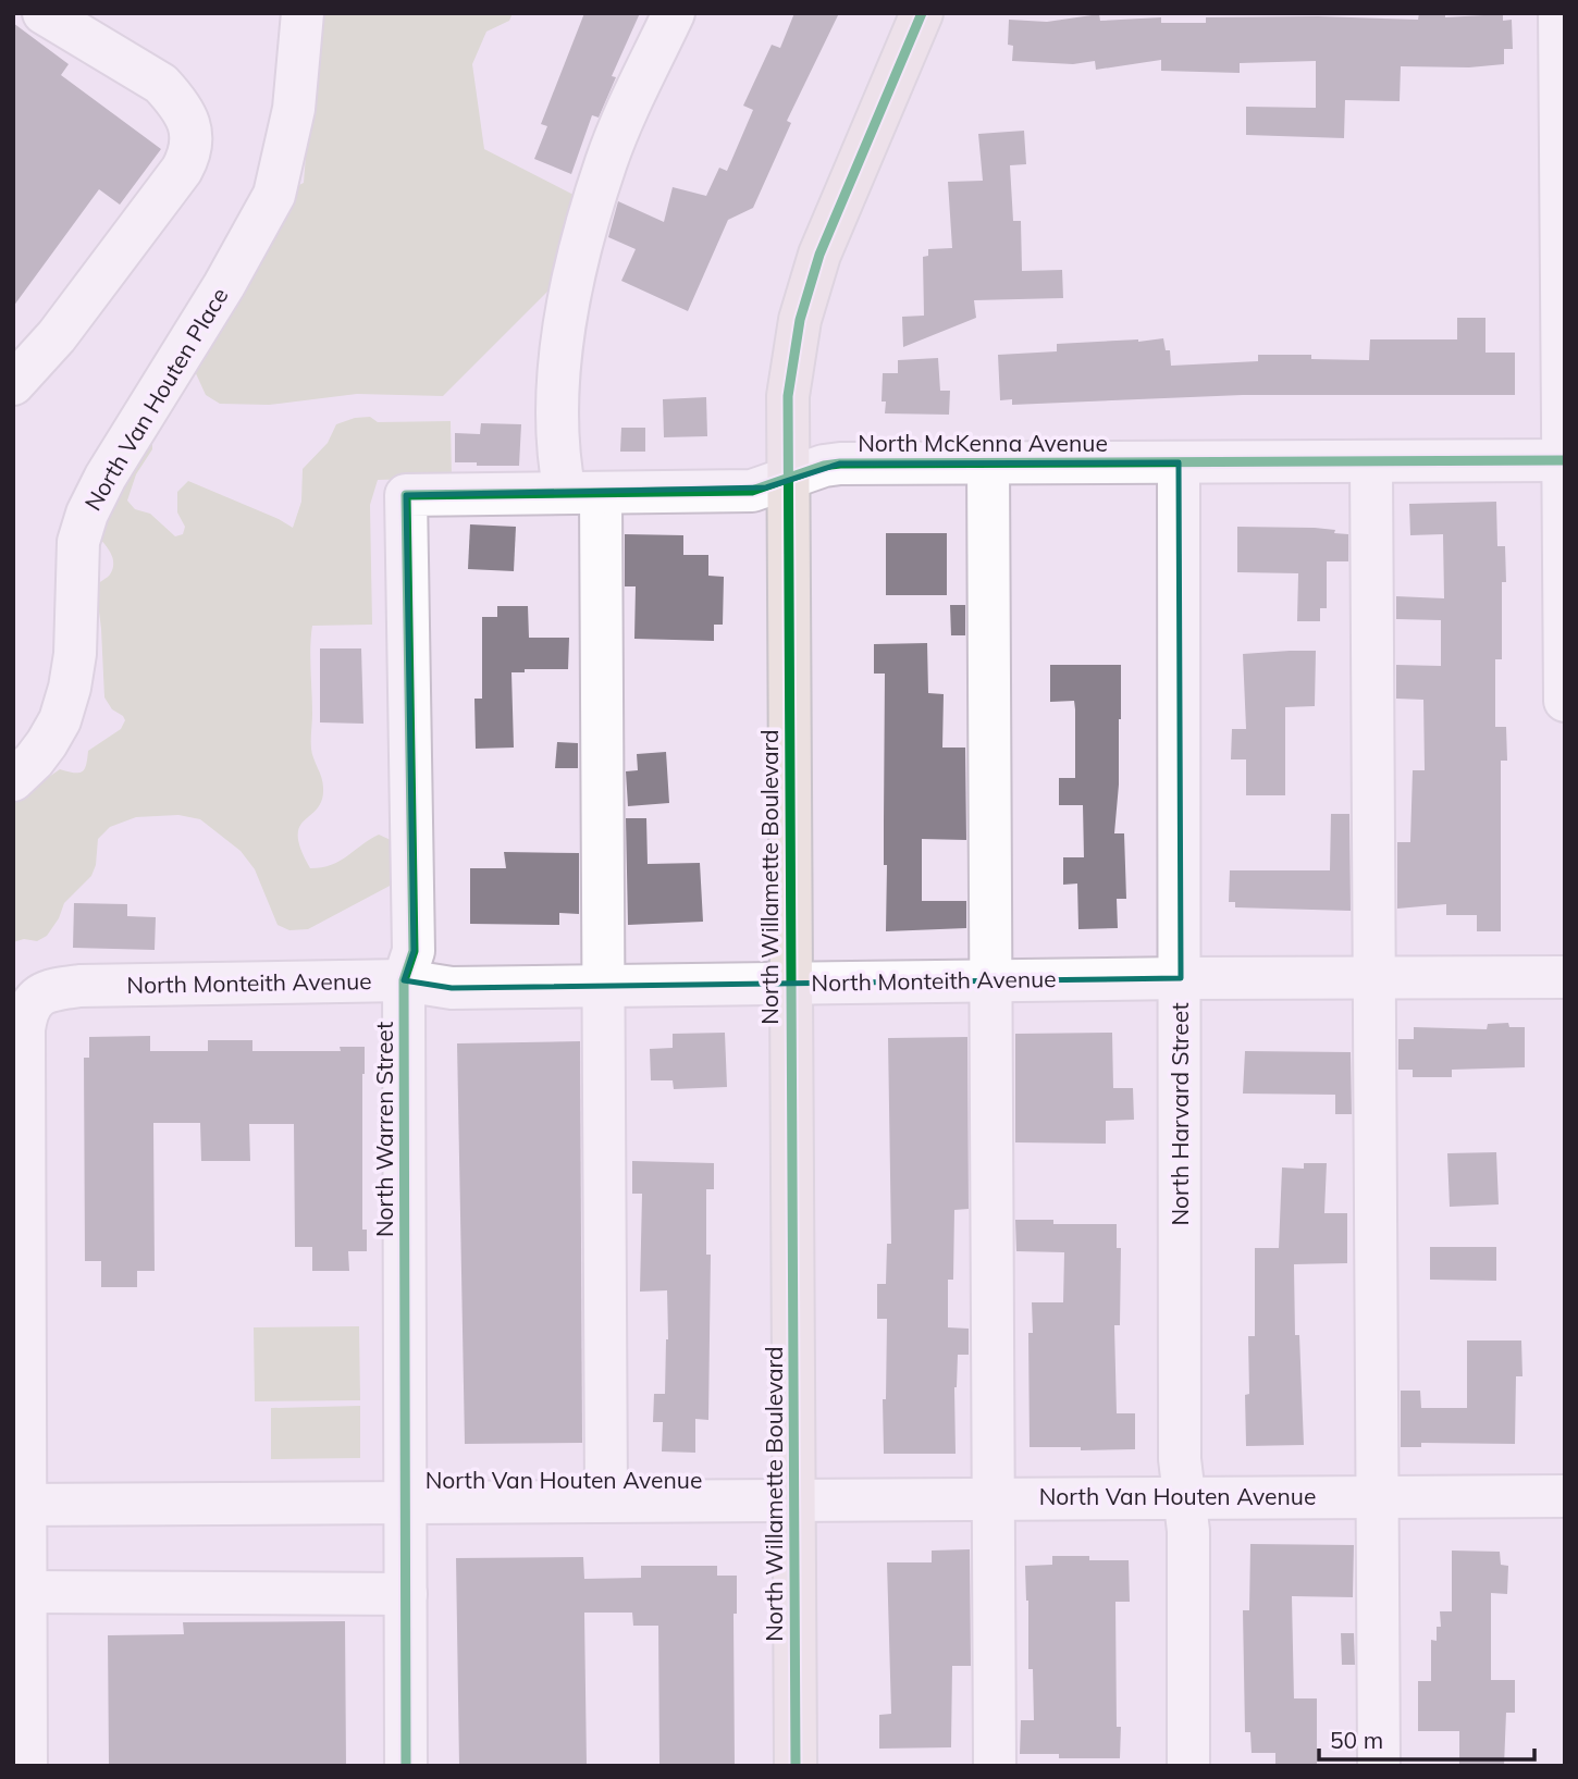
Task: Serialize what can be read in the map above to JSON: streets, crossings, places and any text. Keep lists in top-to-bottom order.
{
  "streets": {
    "main road": ["North Willamette Boulevard"],
    "street": [
      "North Van Houten Place",
      "North McKenna Avenue",
      "North Monteith Avenue",
      "North Harvard Street",
      "North Warren Street",
      "North Van Houten Avenue"
    ]
  },
  "crossings": [
    ["North McKenna Avenue", "North Willamette Boulevard"],
    ["North McKenna Avenue", "North Harvard Street"],
    ["North McKenna Avenue", "North Warren Street"],
    ["North Willamette Boulevard", "North Monteith Avenue"],
    ["North Willamette Boulevard", "North Van Houten Avenue"],
    ["North Monteith Avenue", "North Harvard Street"],
    ["North Monteith Avenue", "North Warren Street"],
    ["North Monteith Avenue", "North Van Houten Avenue"],
    ["North Harvard Street", "North Van Houten Avenue"],
    ["North Warren Street", "North Van Houten Avenue"]
  ],
  "scale_bar": "50 m"
}
